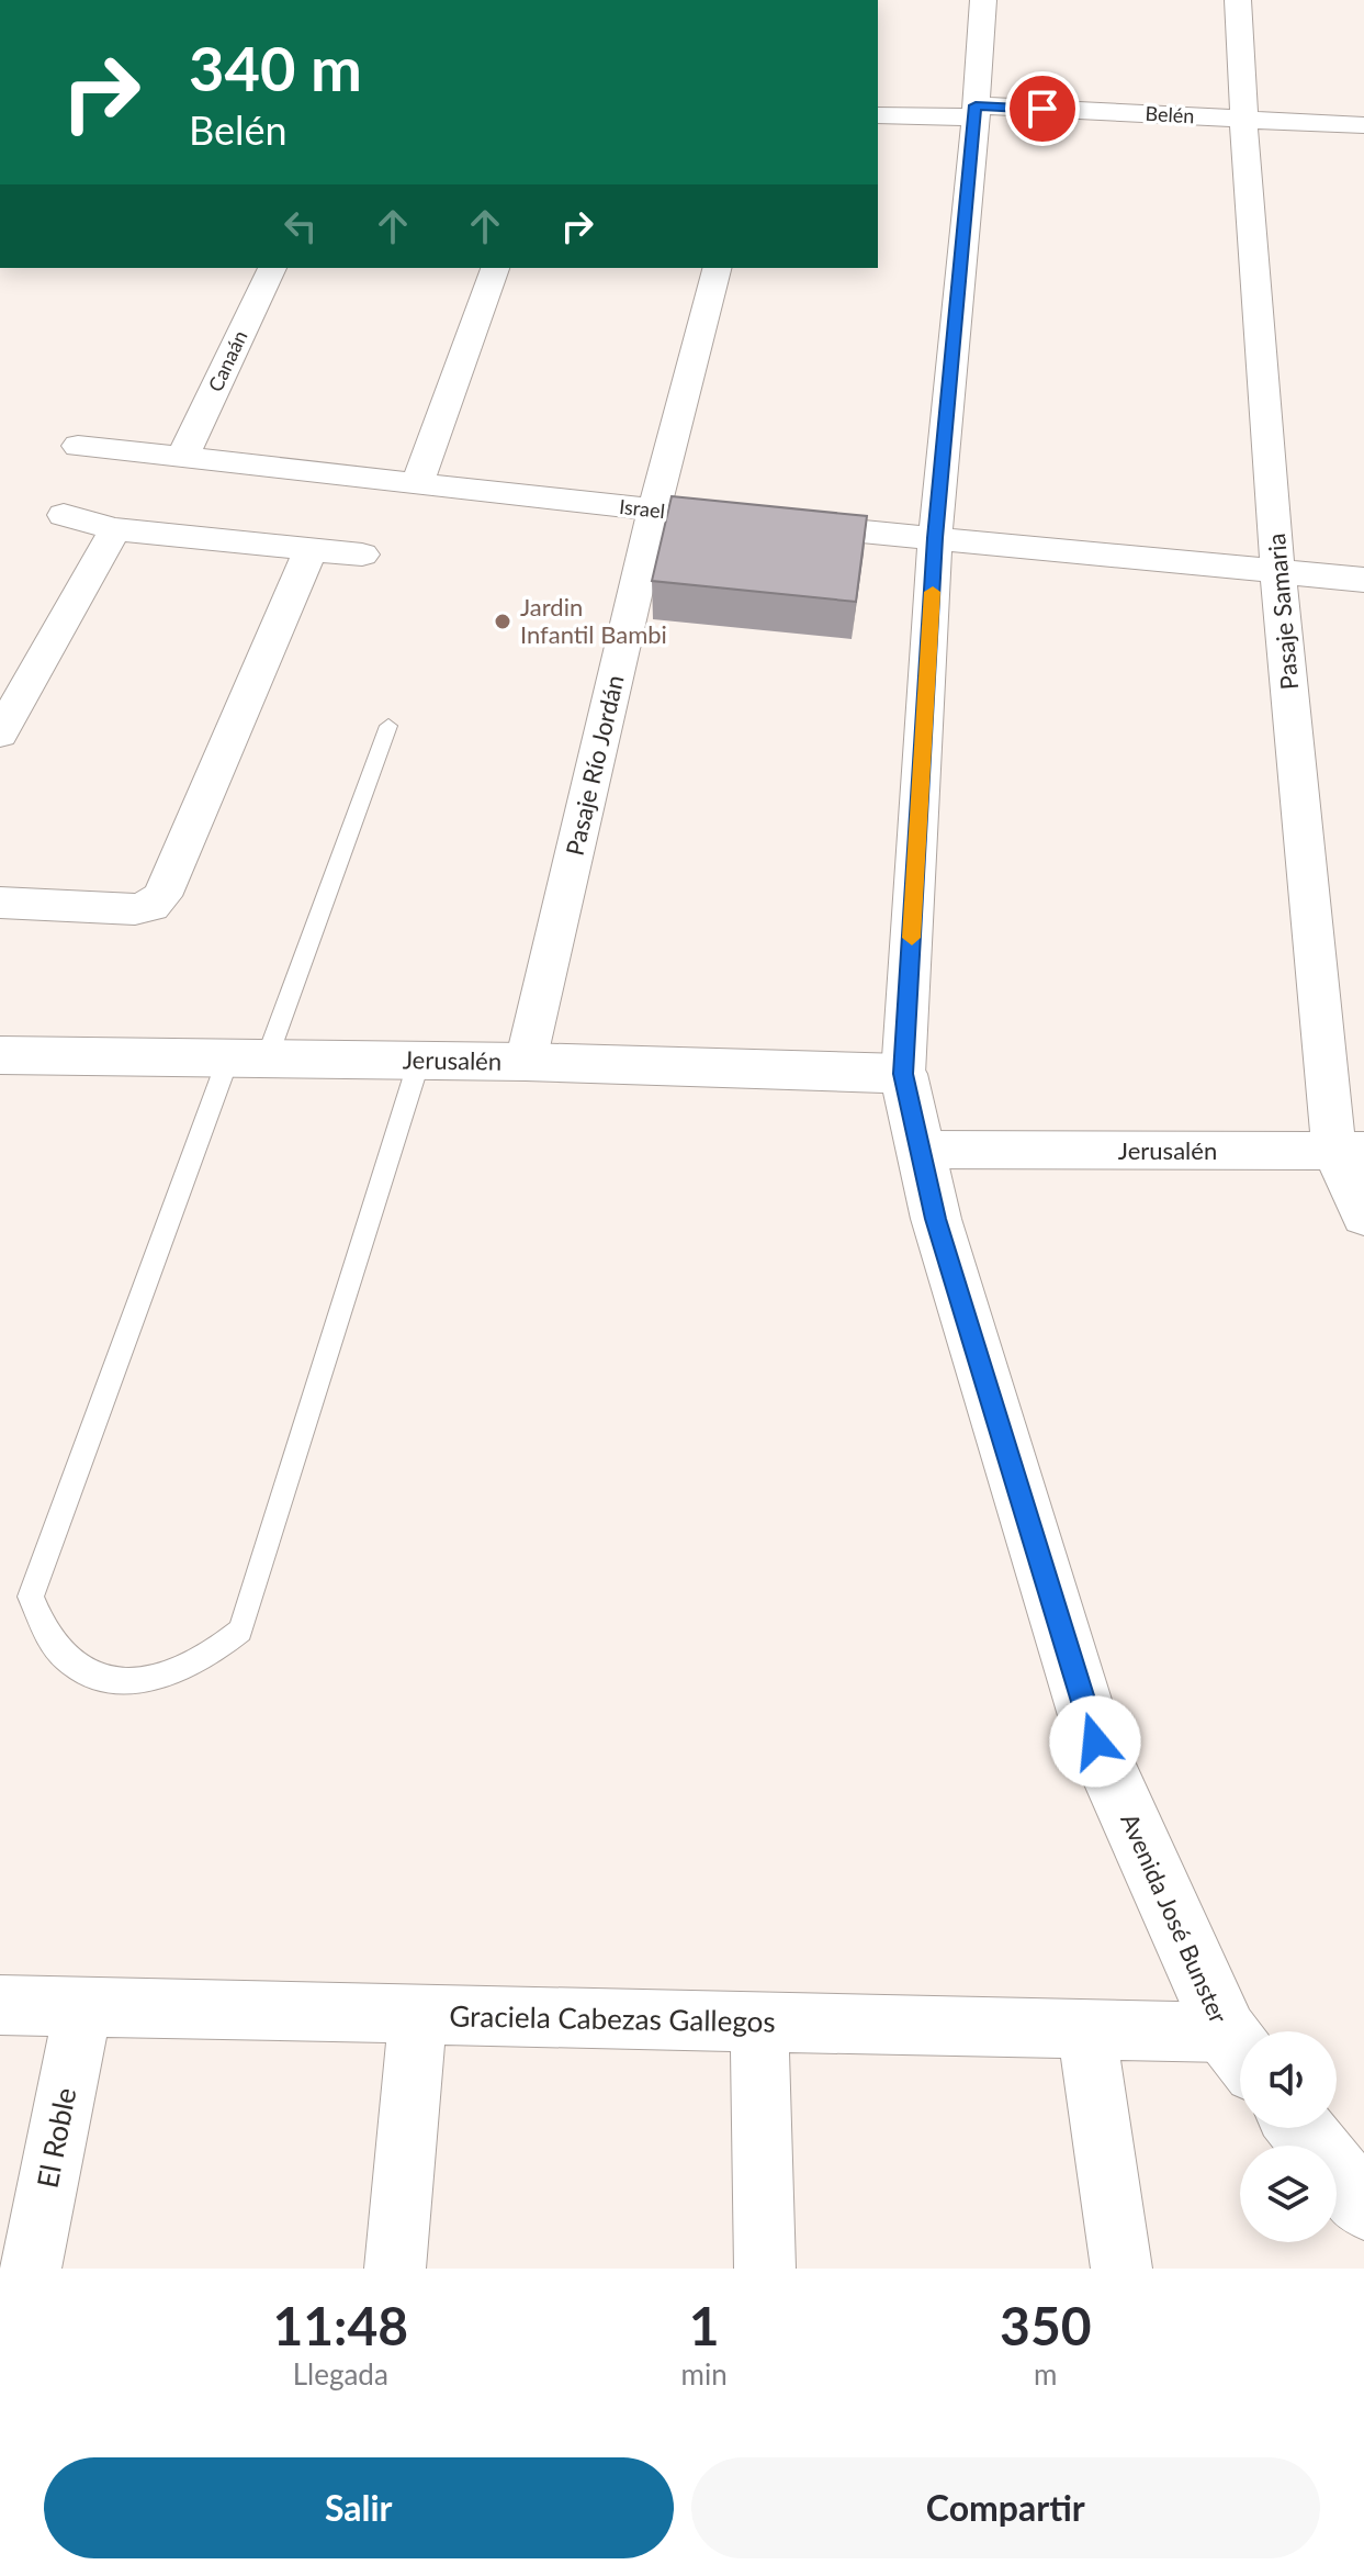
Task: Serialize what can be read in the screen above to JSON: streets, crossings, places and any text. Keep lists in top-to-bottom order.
{
  "streets": {
    "street": [
      "Belén",
      "Canaán",
      "Israel",
      "Pasaje Samaria",
      "Pasaje Río Jordán",
      "Jerusalén",
      "Avenida José Bunster",
      "Graciela Cabezas Gallegos",
      "El Roble"
    ]
  },
  "crossings": [
    ["Belén", "Pasaje Samaria"],
    ["Belén", "Avenida José Bunster"],
    ["Canaán", "Israel"],
    ["Israel", "Pasaje Samaria"],
    ["Israel", "Pasaje Río Jordán"],
    ["Israel", "Avenida José Bunster"],
    ["Pasaje Samaria", "Jerusalén"],
    ["Pasaje Río Jordán", "Jerusalén"],
    ["Jerusalén", "Avenida José Bunster"],
    ["Avenida José Bunster", "Graciela Cabezas Gallegos"],
    ["Graciela Cabezas Gallegos", "El Roble"]
  ],
  "places": ["Jardin Infantil Bambi"],
  "page": {
    "turn": ["340 m", "Belén"],
    "eta": [
      "11:48",
      "Llegada",
      "1",
      "min",
      "350",
      "m"
    ],
    "buttons": ["Salir", "Compartir"]
  }
}
